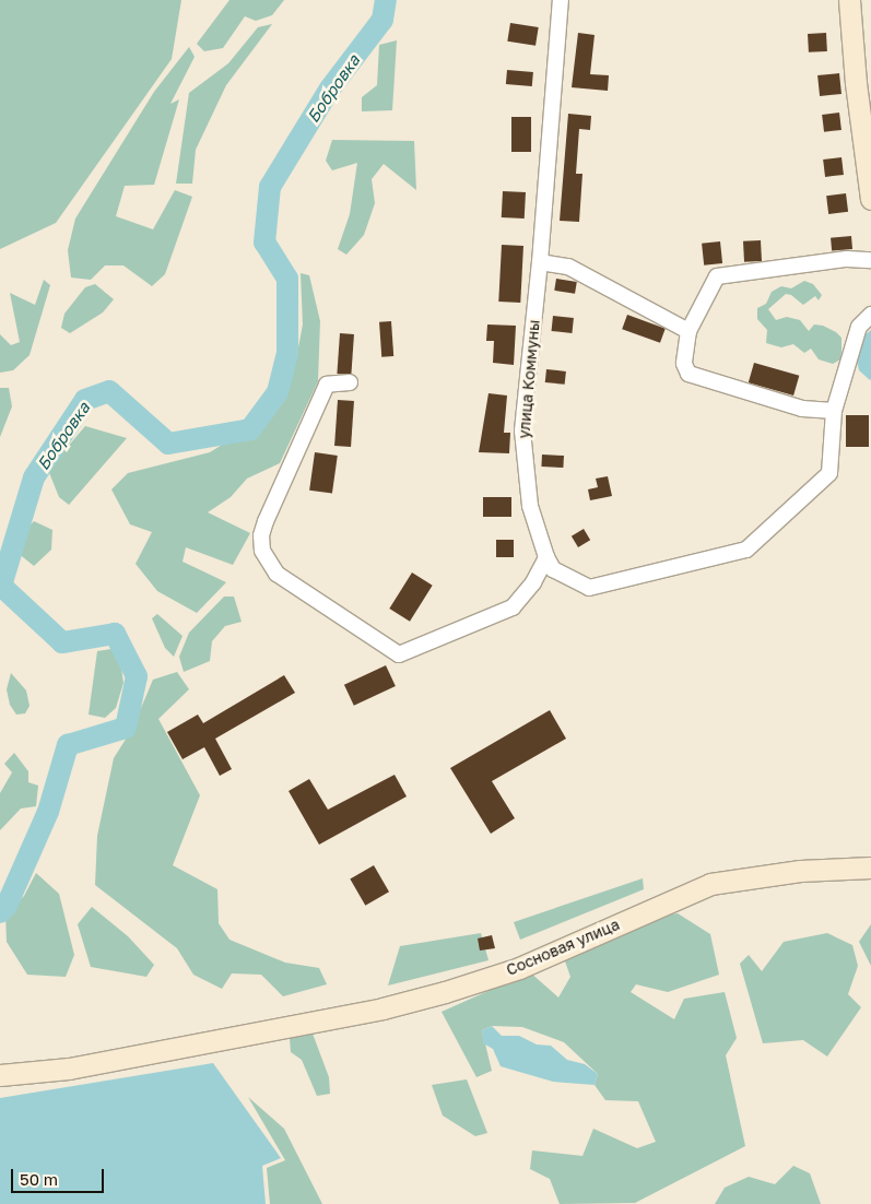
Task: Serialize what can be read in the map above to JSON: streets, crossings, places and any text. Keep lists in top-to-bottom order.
{
  "streets": {
    "street": ["улица Коммуны", "Сосновая улица"]
  },
  "water": ["Бобровка"],
  "scale_bar": "50 m"
}
